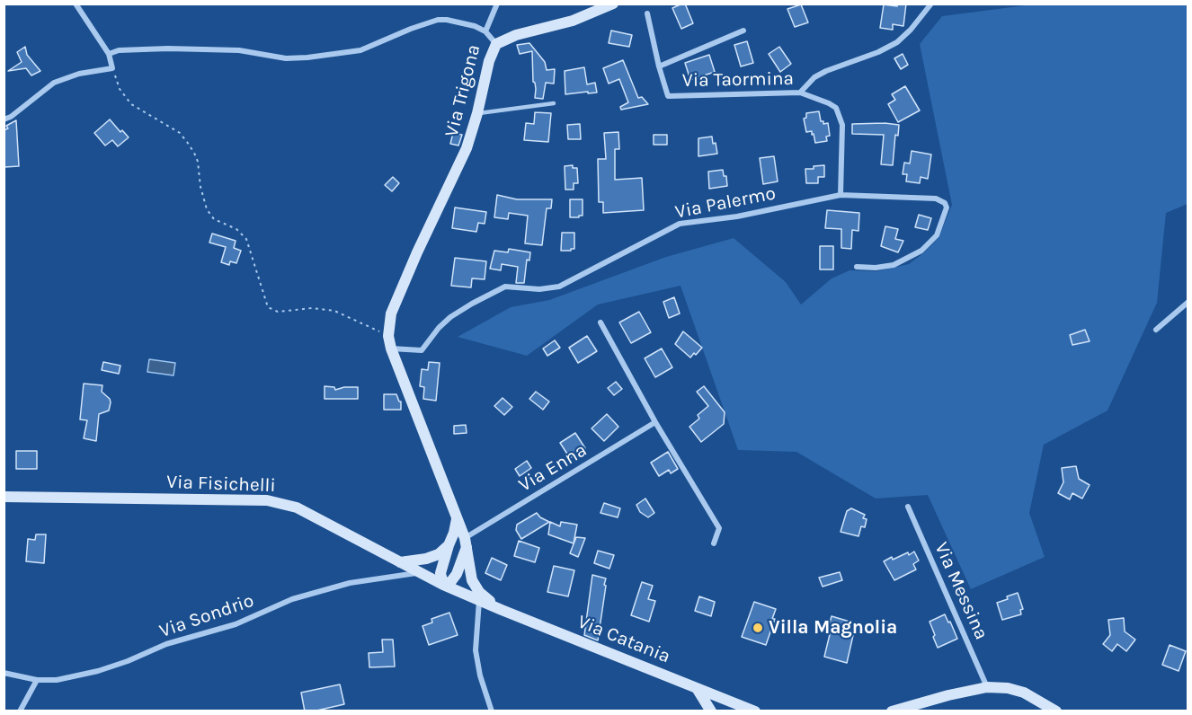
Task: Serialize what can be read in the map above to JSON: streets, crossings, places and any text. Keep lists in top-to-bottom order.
{
  "streets": {
    "main road": ["Via Trigona", "Via Fisichelli", "Via Catania"],
    "street": [
      "Via Taormina",
      "Via Palermo",
      "Via Enna",
      "Via Messina",
      "Via Sondrio"
    ]
  },
  "crossings": [
    ["Via Taormina", "Via Palermo"],
    ["Via Trigona", "Via Palermo"],
    ["Via Trigona", "Via Enna"],
    ["Via Trigona", "Via Catania"],
    ["Via Fisichelli", "Via Sondrio"],
    ["Via Fisichelli", "Via Catania"]
  ],
  "places": ["Villa Magnolia"]
}
